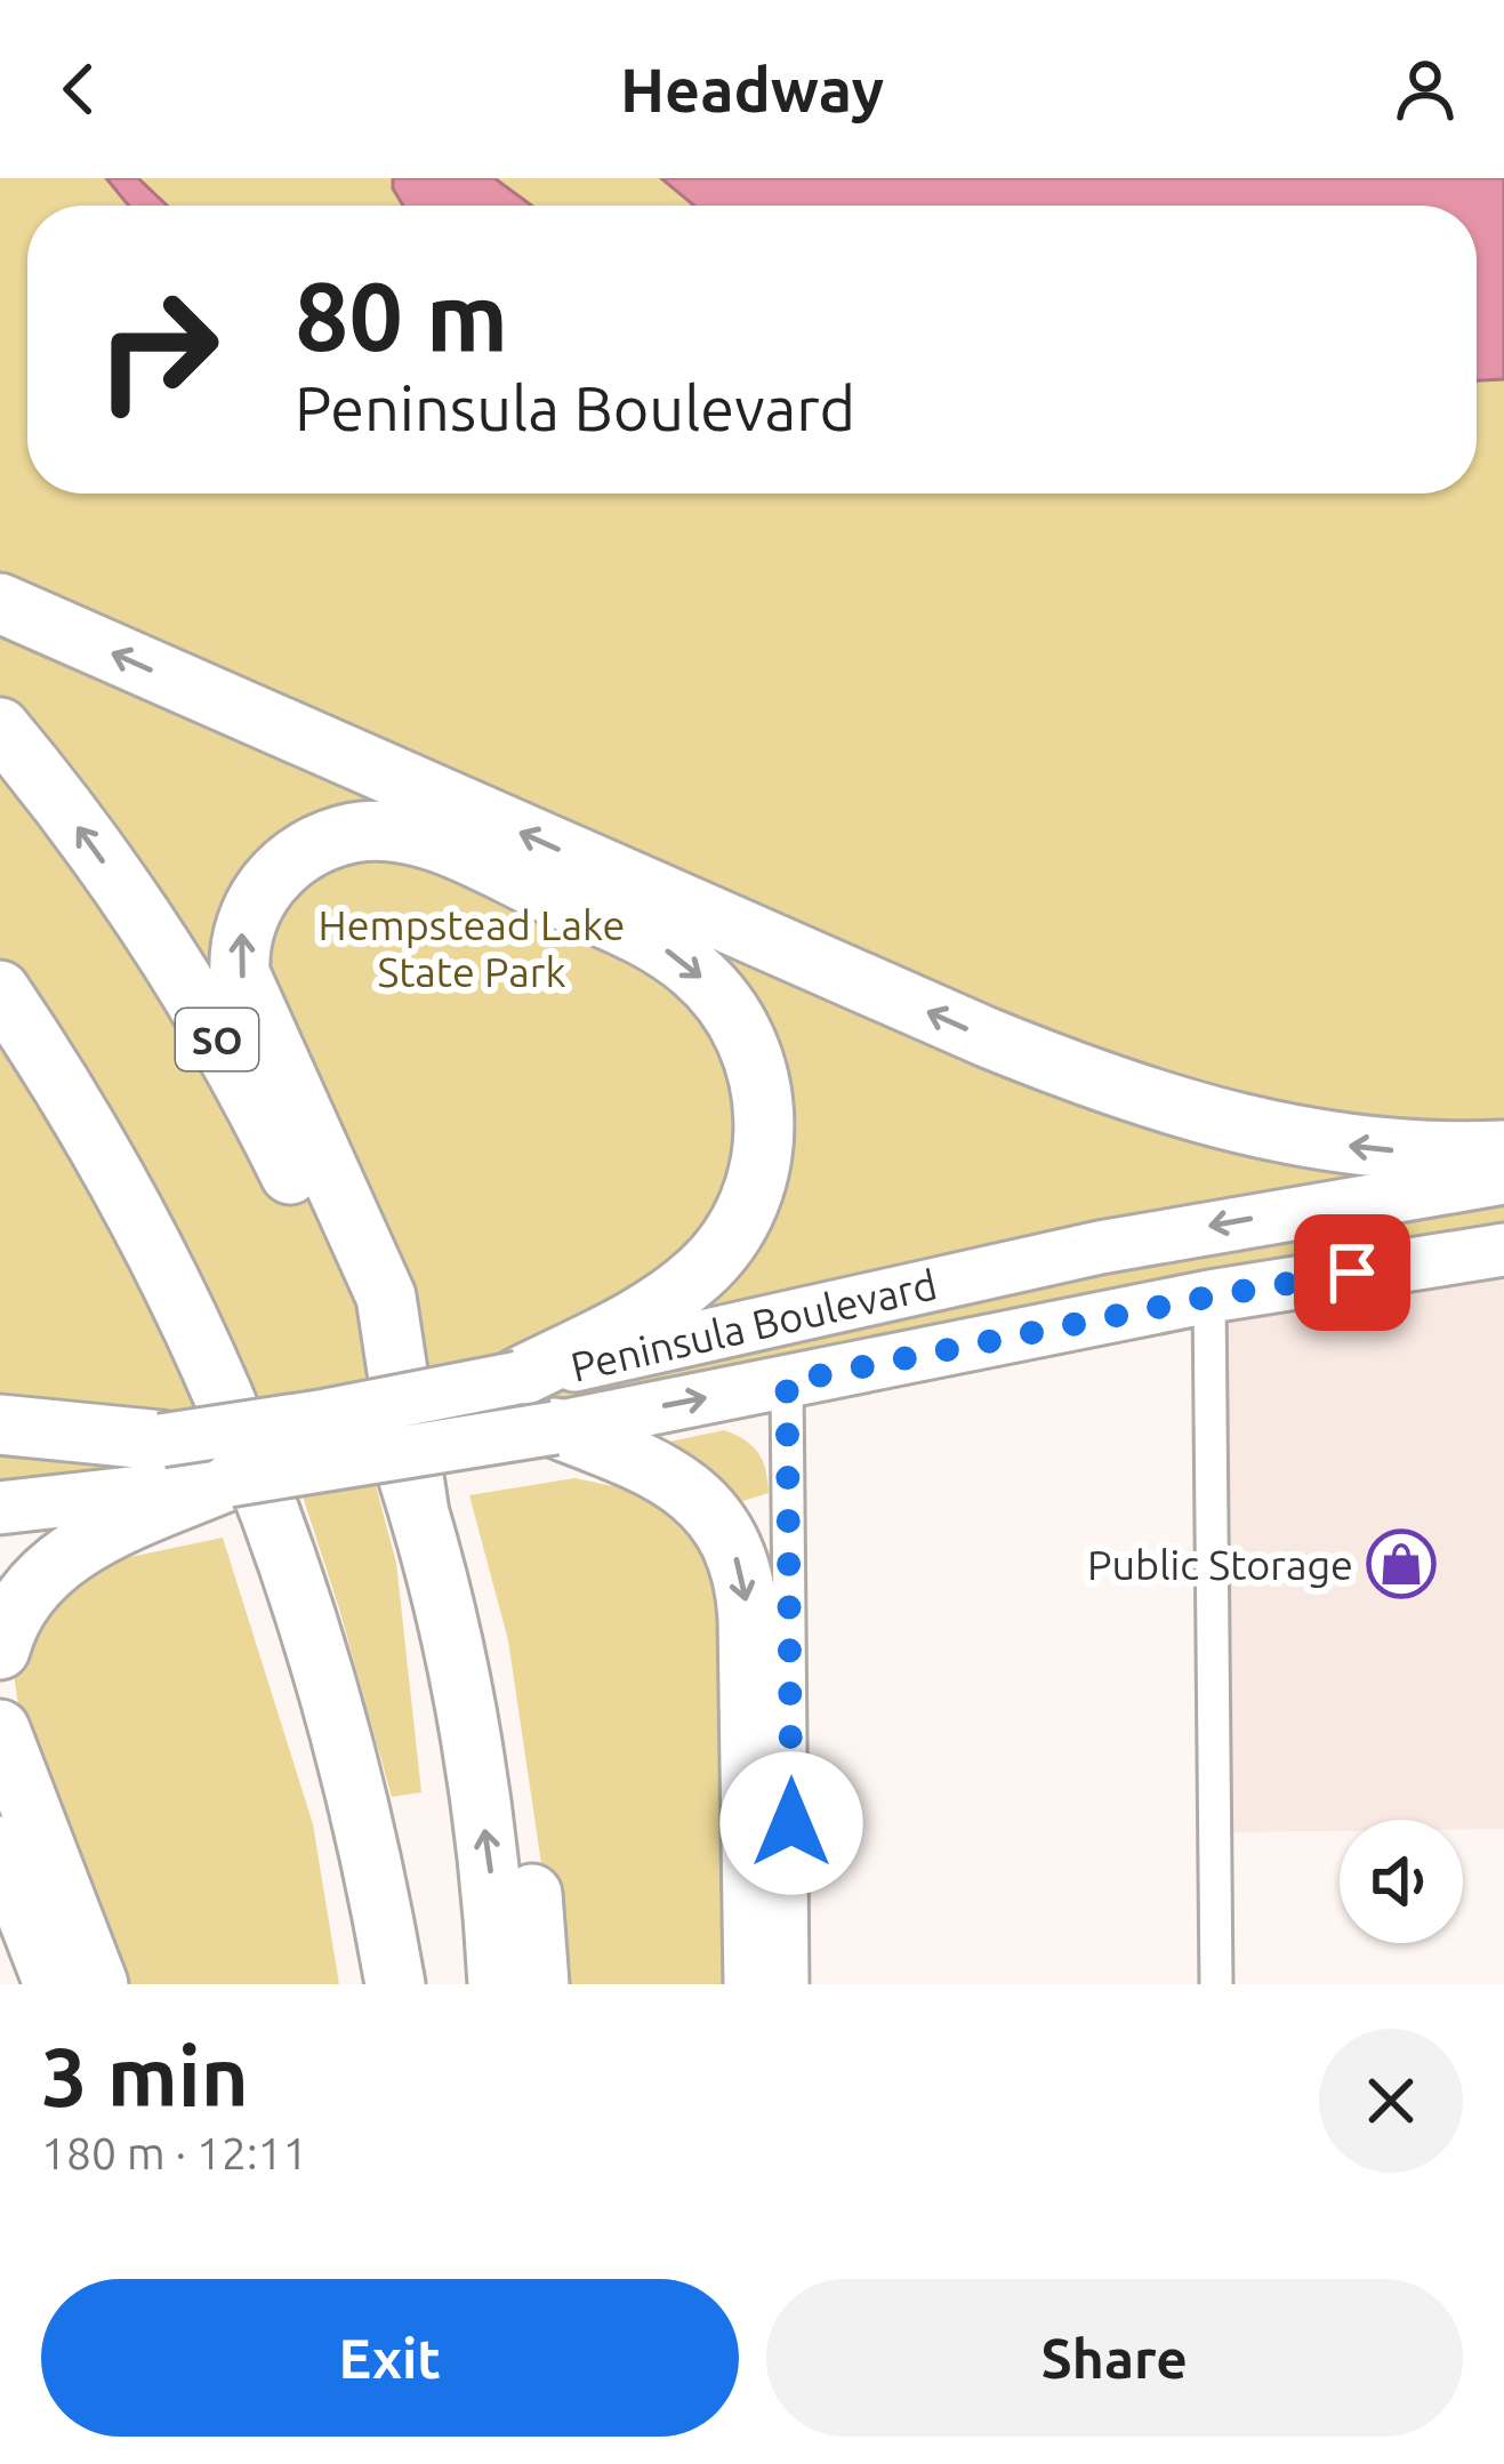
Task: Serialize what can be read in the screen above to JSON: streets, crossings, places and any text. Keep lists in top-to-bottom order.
{
  "streets": {
    "highway": ["SO"],
    "main road": ["Peninsula Boulevard"]
  },
  "parks": ["Hempstead Lake State Park"],
  "places": {
    "shop": ["Public Storage"]
  },
  "page": {
    "header": "Headway",
    "turn": ["80 m", "Peninsula Boulevard"],
    "heading": ["3 min", "180 m · 12:11"],
    "buttons": ["Exit", "Share"]
  }
}
